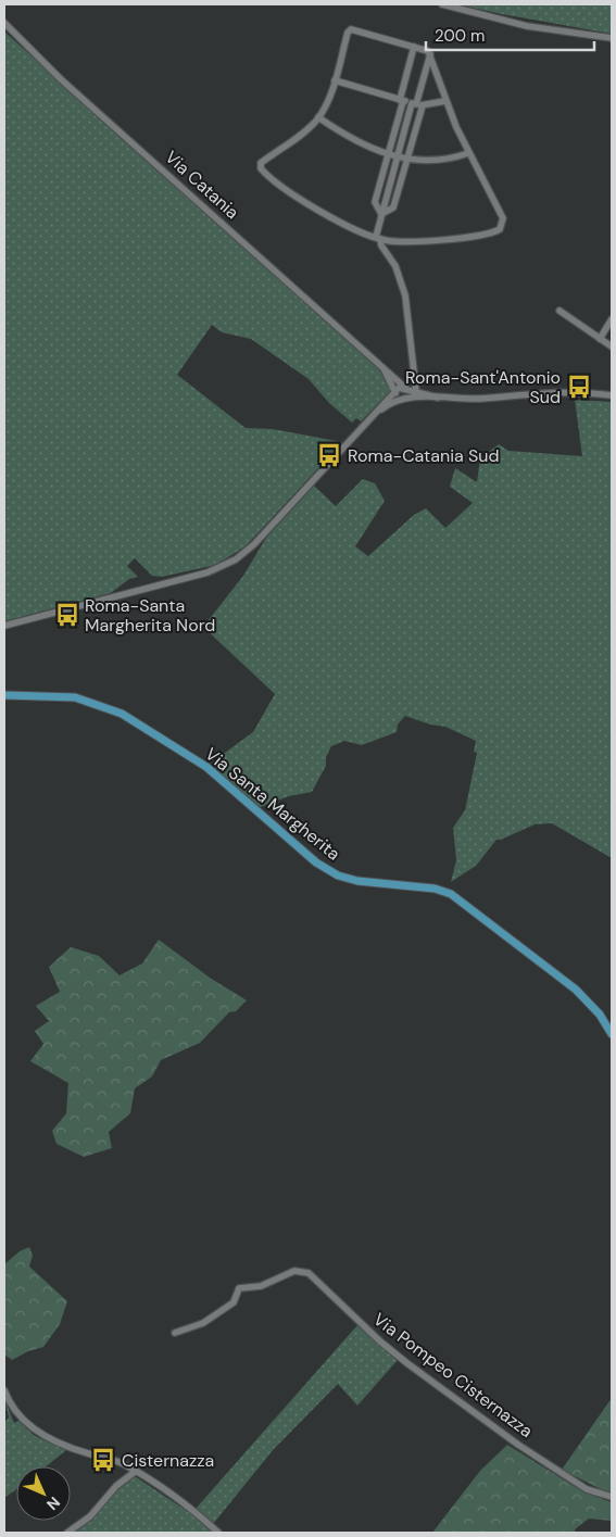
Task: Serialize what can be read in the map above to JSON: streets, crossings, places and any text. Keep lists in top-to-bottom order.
{
  "streets": {
    "main road": ["Via Santa Margherita"],
    "street": ["Via Catania", "Via Pompeo Cisternazza"]
  },
  "places": {
    "bus stop": [
      "Roma-Sant'Antonio Sud",
      "Roma-Catania Sud",
      "Roma-Santa Margherita Nord",
      "Cisternazza"
    ]
  },
  "scale_bar": "200 m",
  "north": "bottom right"
}
